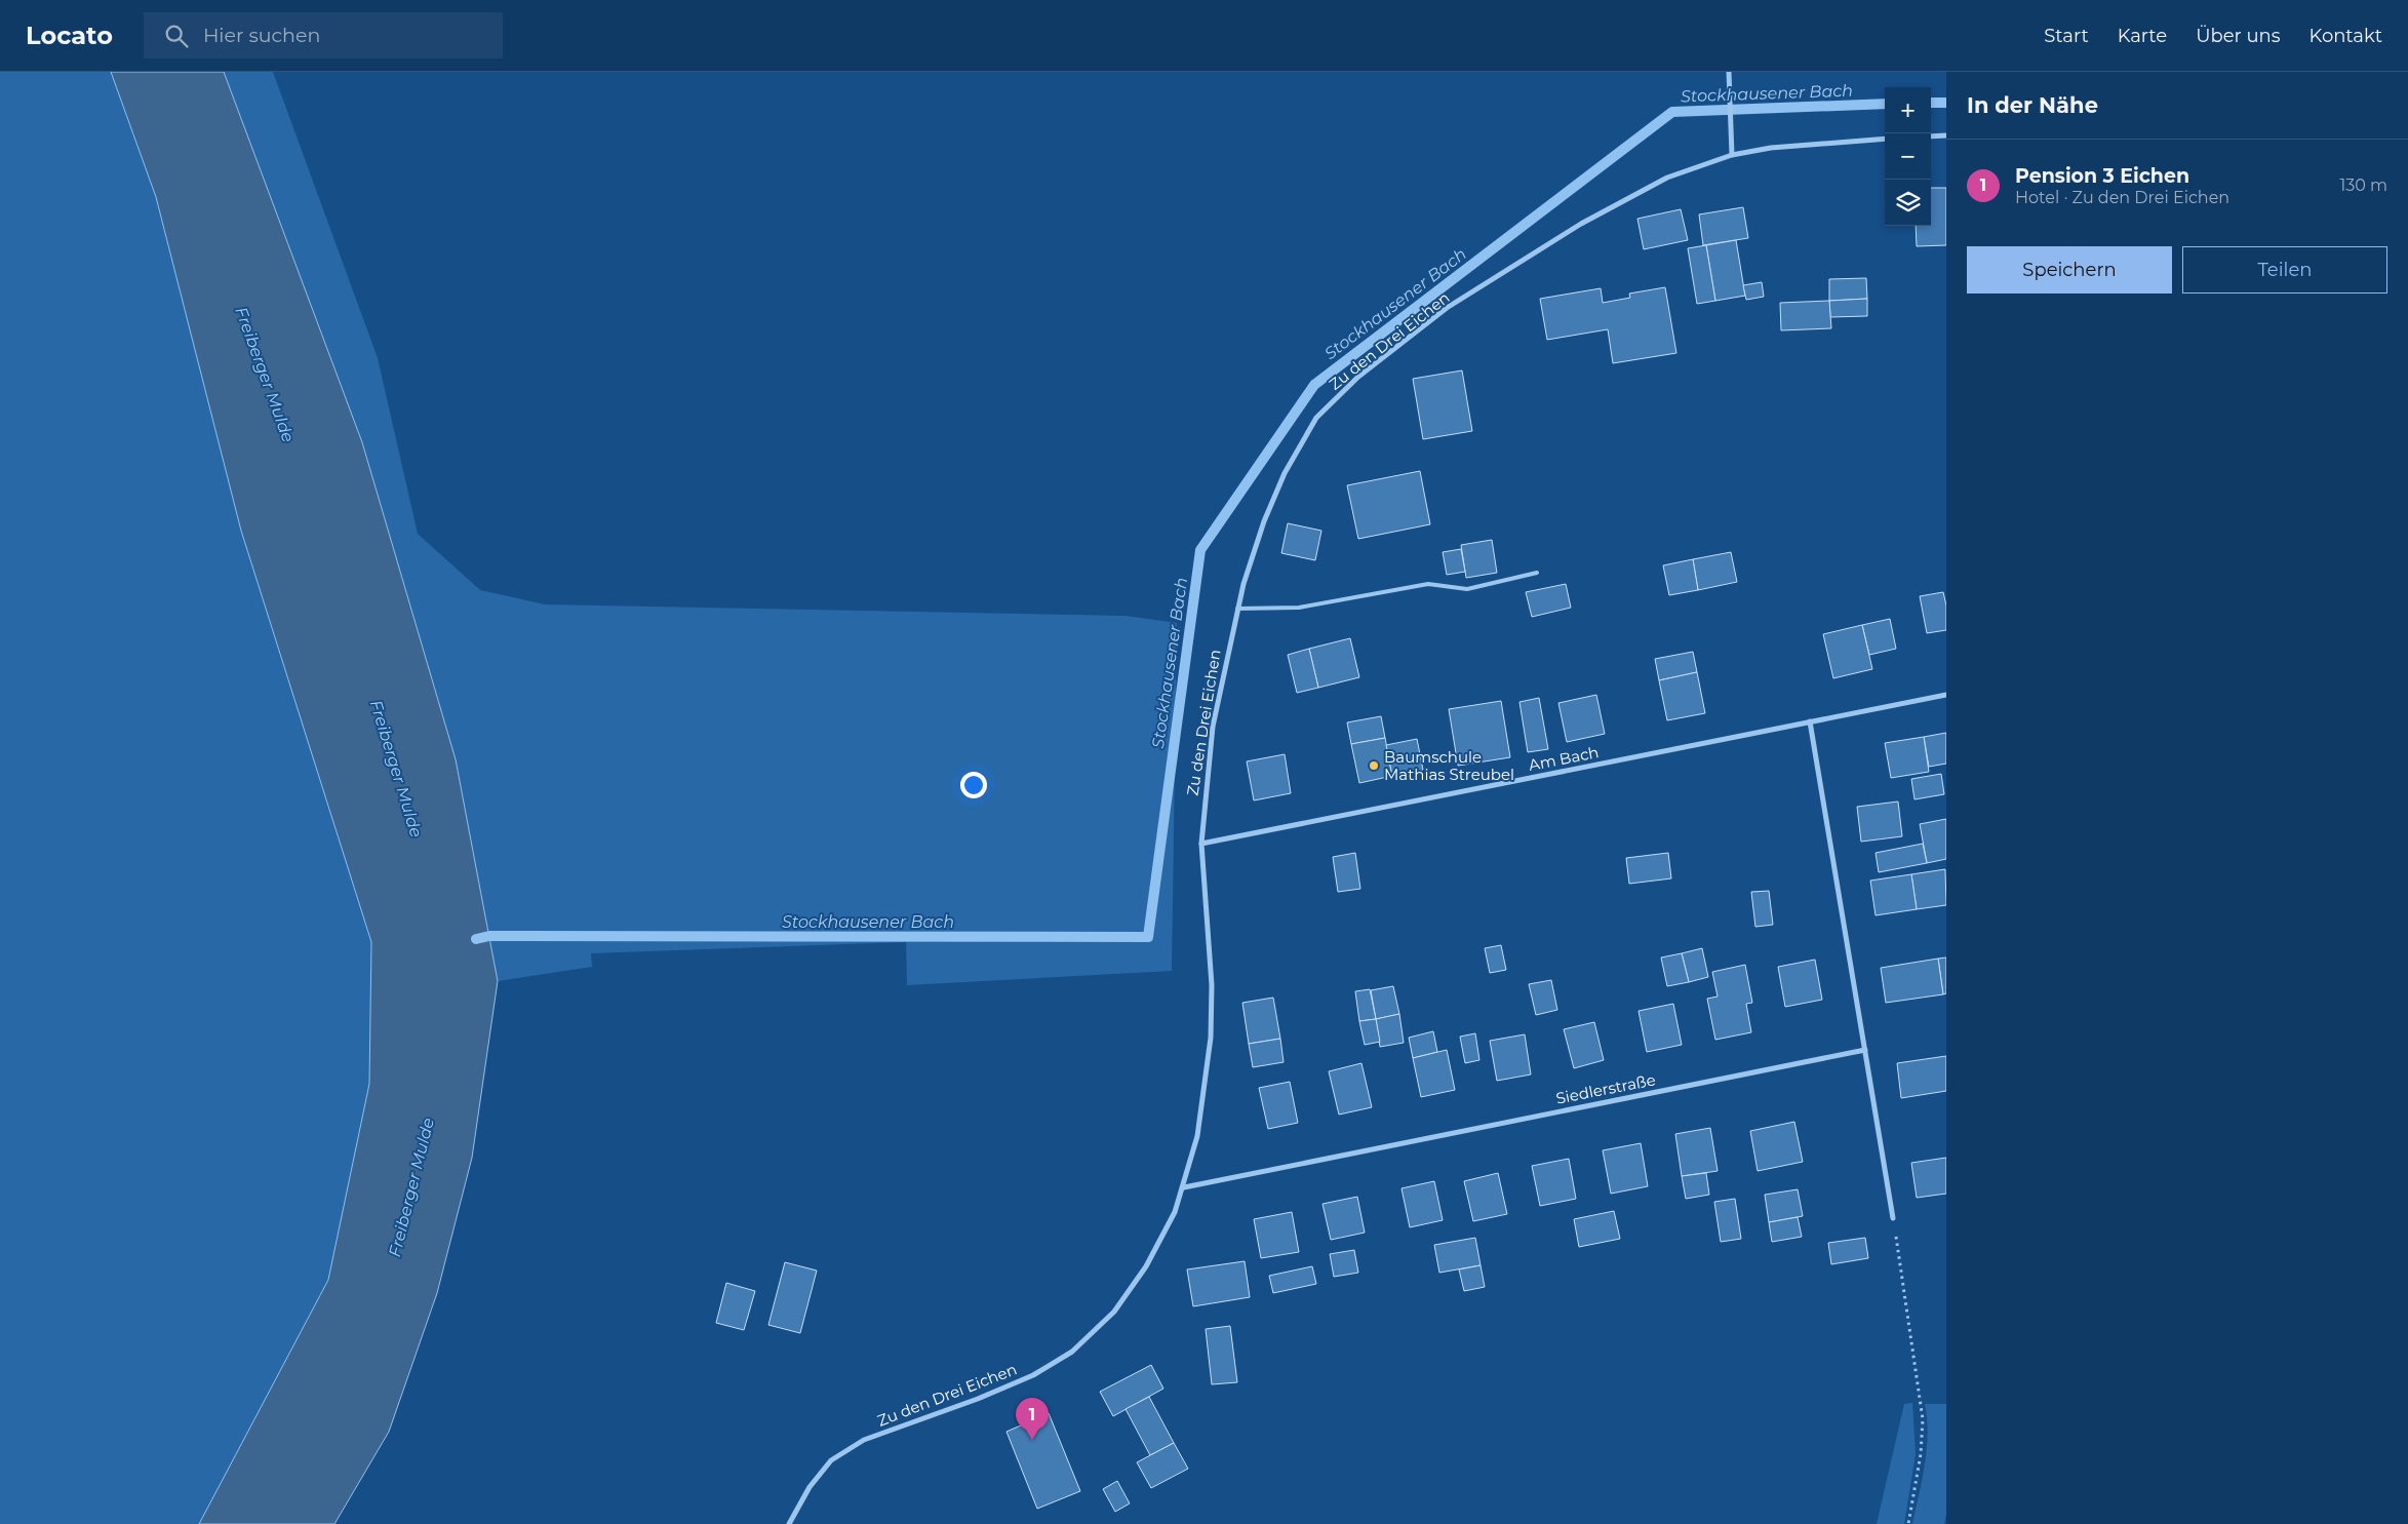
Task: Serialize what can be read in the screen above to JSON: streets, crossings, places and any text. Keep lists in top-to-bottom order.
{
  "streets": {
    "street": ["Zu den Drei Eichen", "Am Bach", "Siedlerstraße"]
  },
  "crossings": [
    ["Zu den Drei Eichen", "Am Bach"],
    ["Zu den Drei Eichen", "Siedlerstraße"]
  ],
  "water": ["Stockhausener Bach", "Freiberger Mulde"],
  "places": ["Baumschule Mathias Streubel"],
  "page": {
    "header": "Locato",
    "search": "Hier suchen",
    "nav": [
      "Start",
      "Karte",
      "Über uns",
      "Kontakt"
    ],
    "heading": "In der Nähe",
    "map_buttons": ["+", "−"],
    "list": [
      {
        "mark": "1",
        "name": "Pension 3 Eichen",
        "note": "Hotel · Zu den Drei Eichen",
        "value": "130 m"
      }
    ],
    "buttons": ["Speichern", "Teilen"],
    "pins": "1"
  }
}
